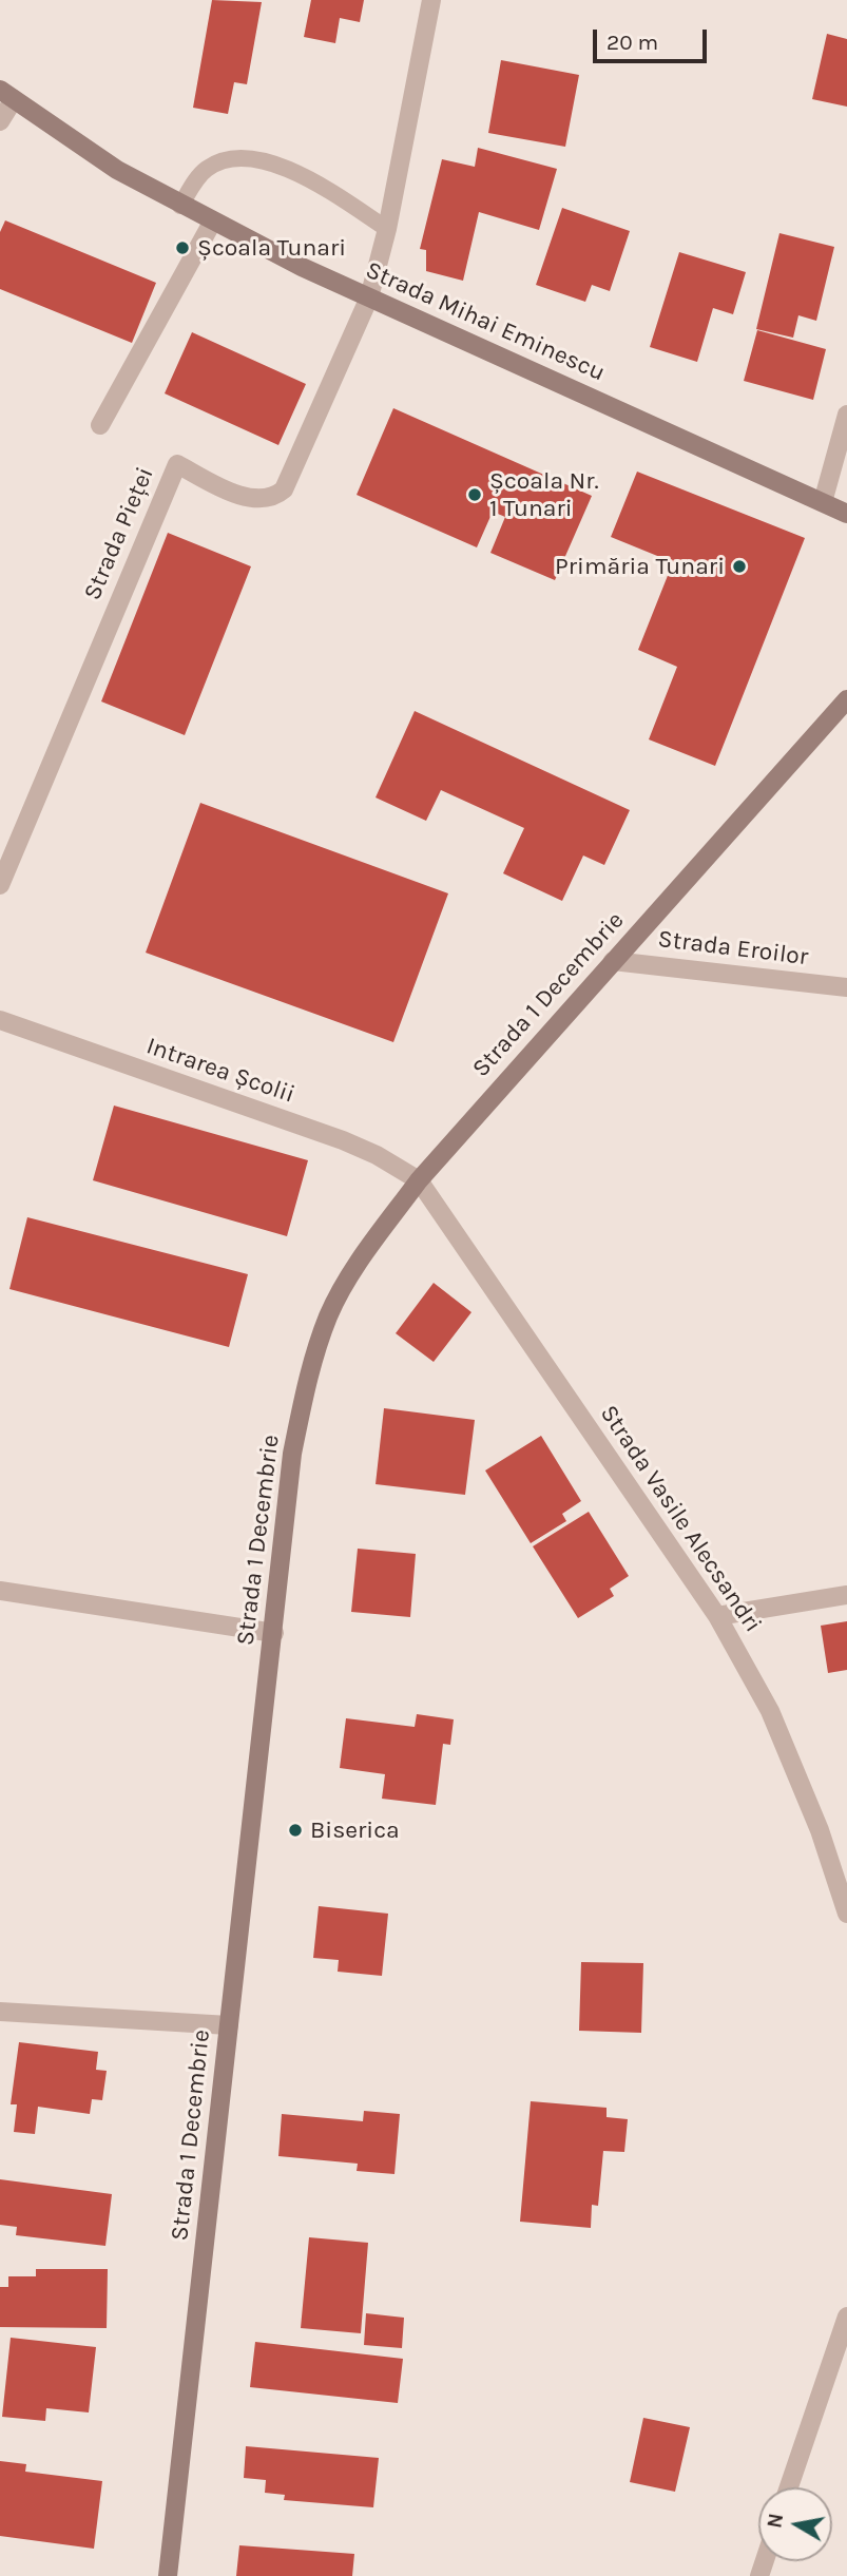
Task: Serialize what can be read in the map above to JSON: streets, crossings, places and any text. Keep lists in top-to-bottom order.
{
  "streets": {
    "main road": ["Strada Mihai Eminescu", "Strada 1 Decembrie"],
    "street": [
      "Strada Pieței",
      "Strada Eroilor",
      "Intrarea Școlii",
      "Strada Vasile Alecsandri"
    ]
  },
  "crossings": [
    ["Strada Mihai Eminescu", "Strada Pieței"],
    ["Strada Eroilor", "Strada 1 Decembrie"],
    ["Strada 1 Decembrie", "Intrarea Școlii"],
    ["Strada 1 Decembrie", "Strada Vasile Alecsandri"],
    ["Intrarea Școlii", "Strada Vasile Alecsandri"]
  ],
  "places": [
    "Școala Tunari",
    "Școala Nr. 1 Tunari",
    "Primăria Tunari",
    "Biserica"
  ],
  "scale_bar": "20 m",
  "north": "left"
}
